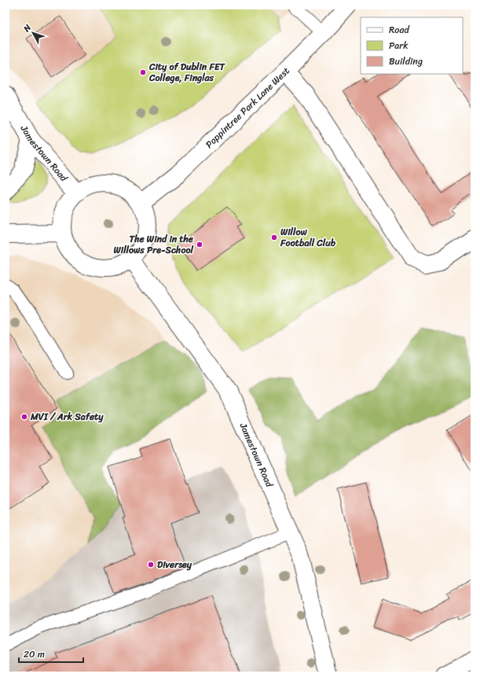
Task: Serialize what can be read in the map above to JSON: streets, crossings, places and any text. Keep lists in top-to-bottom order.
{
  "streets": {
    "street": ["Poppintree Park Lane West", "Jamestown Road"]
  },
  "crossings": [
    ["Poppintree Park Lane West", "Jamestown Road"]
  ],
  "places": [
    "City of Dublin FET College, Finglas",
    "Willow Football Club",
    "The Wind in the Willows Pre-School",
    "MVI / Ark Safety",
    "Diversey"
  ],
  "legend": ["Road", "Park", "Building"],
  "scale_bar": "20 m",
  "north": "top left"
}
